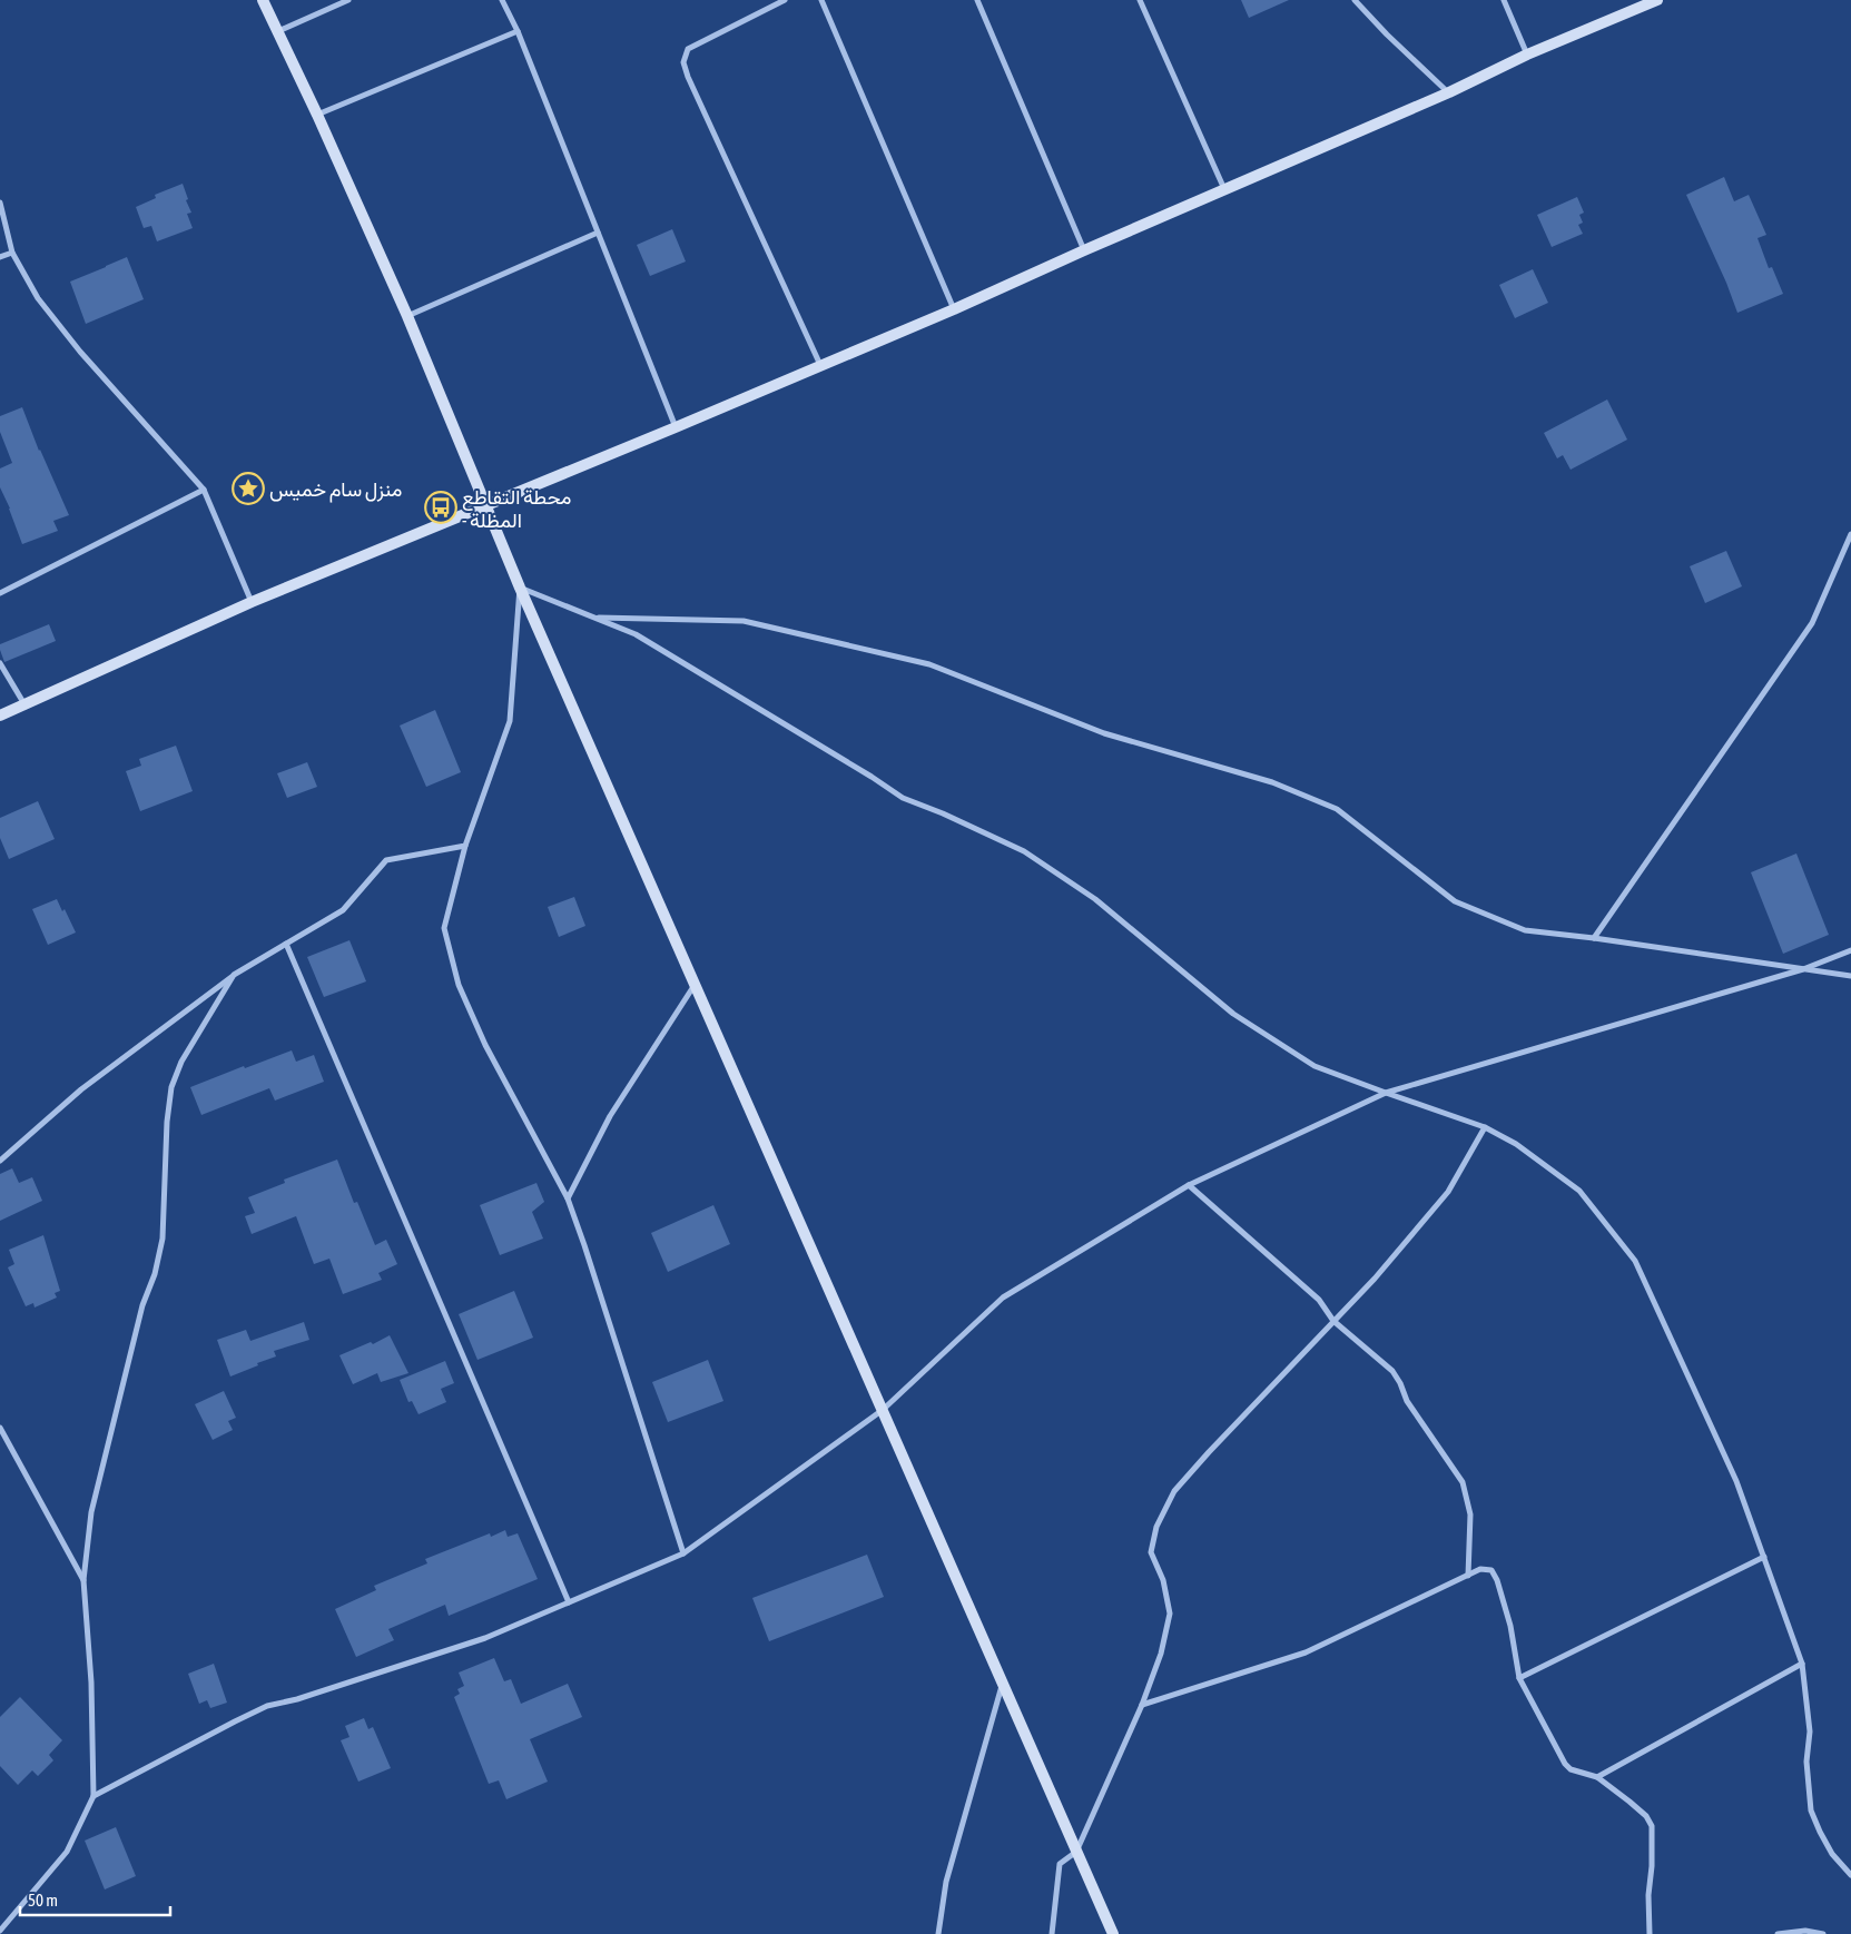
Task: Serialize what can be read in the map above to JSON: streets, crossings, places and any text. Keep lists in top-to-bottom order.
{
  "places": {
    "place": ["منزل سام خميس"],
    "bus stop": ["محطة التقاطع - المظلة"]
  },
  "scale_bar": "50 m"
}
